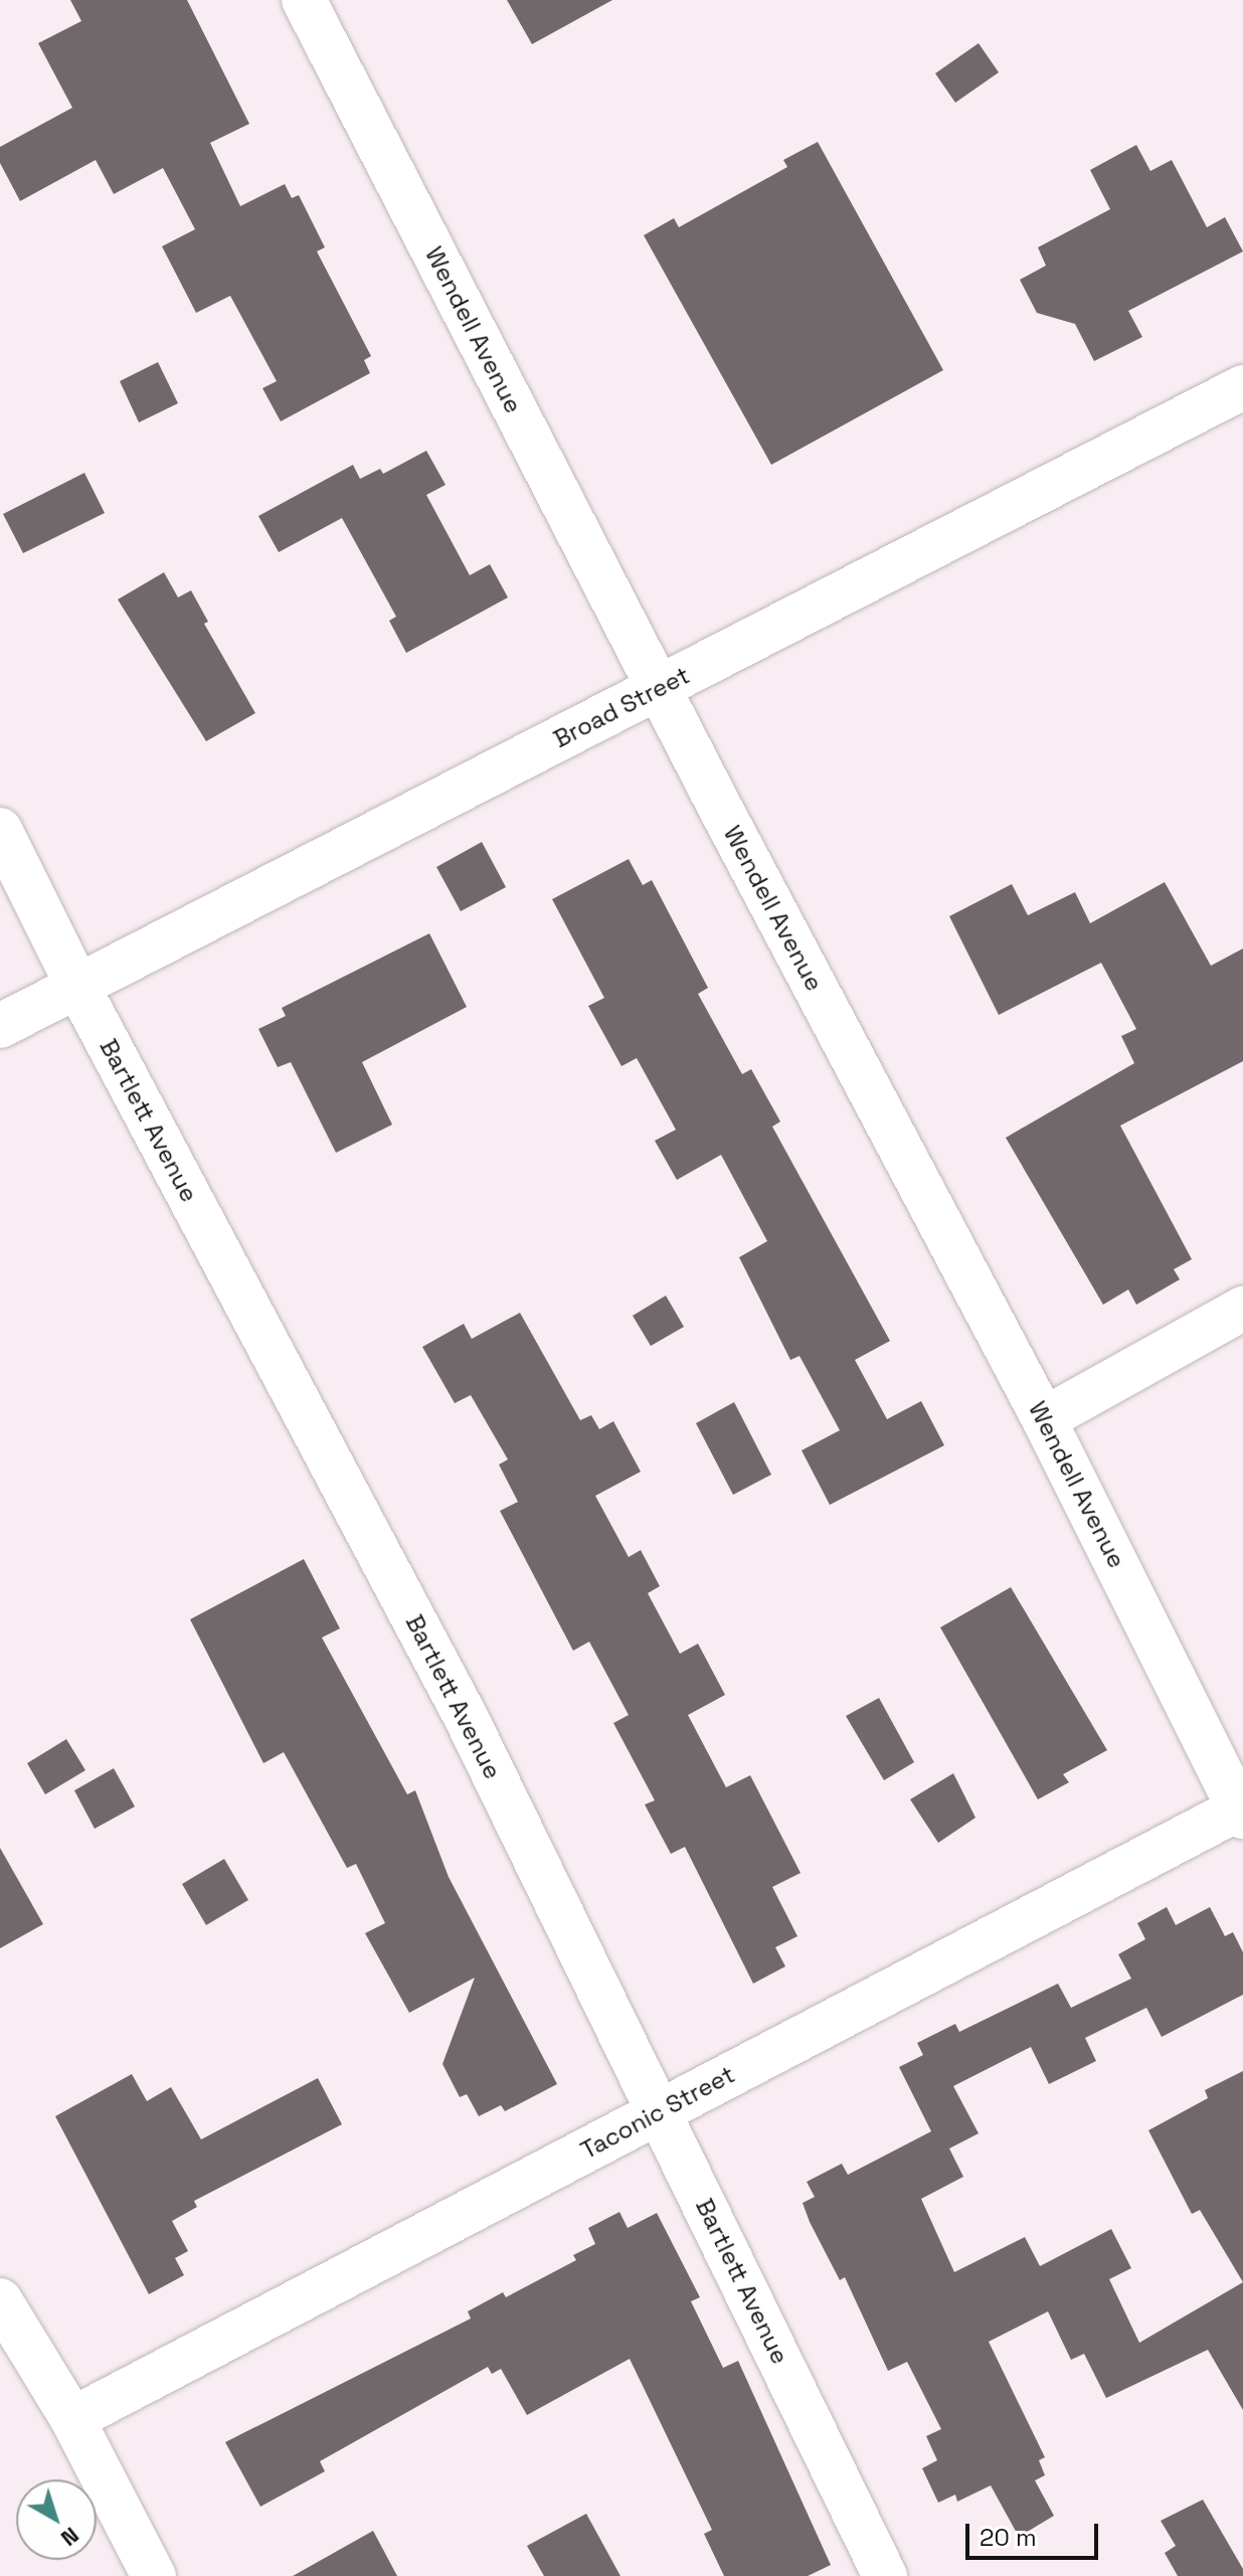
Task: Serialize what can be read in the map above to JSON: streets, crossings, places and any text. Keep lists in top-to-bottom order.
{
  "streets": {
    "street": [
      "Wendell Avenue",
      "Broad Street",
      "Bartlett Avenue",
      "Taconic Street"
    ]
  },
  "crossings": [
    ["Wendell Avenue", "Broad Street"],
    ["Wendell Avenue", "Taconic Street"],
    ["Broad Street", "Bartlett Avenue"],
    ["Bartlett Avenue", "Taconic Street"]
  ],
  "scale_bar": "20 m",
  "north": "bottom right"
}
